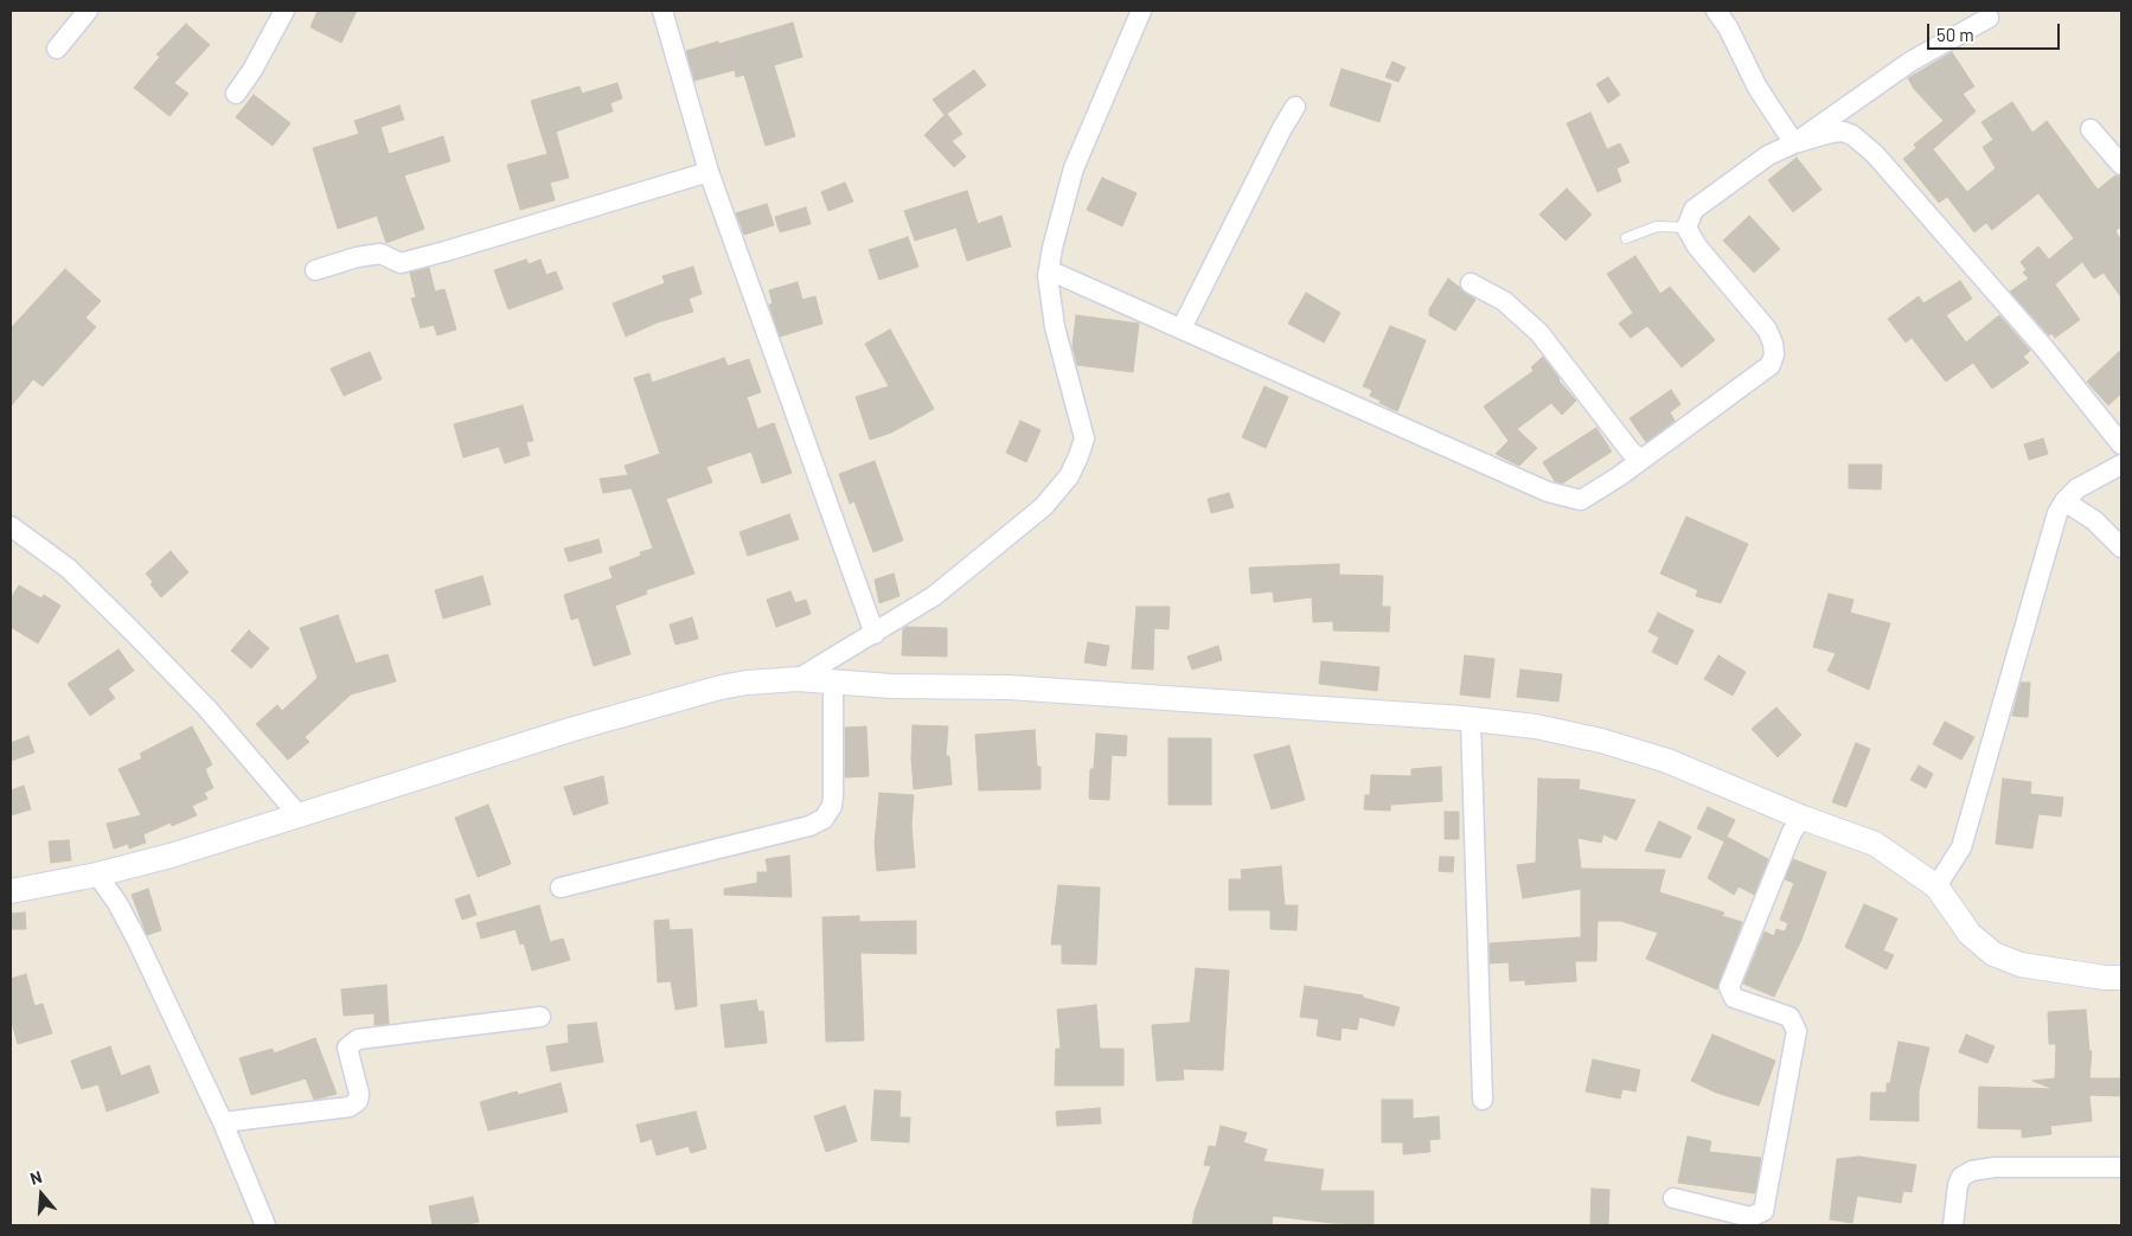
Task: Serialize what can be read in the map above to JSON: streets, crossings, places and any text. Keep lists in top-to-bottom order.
{
  "scale_bar": "50 m",
  "north": "top"
}
